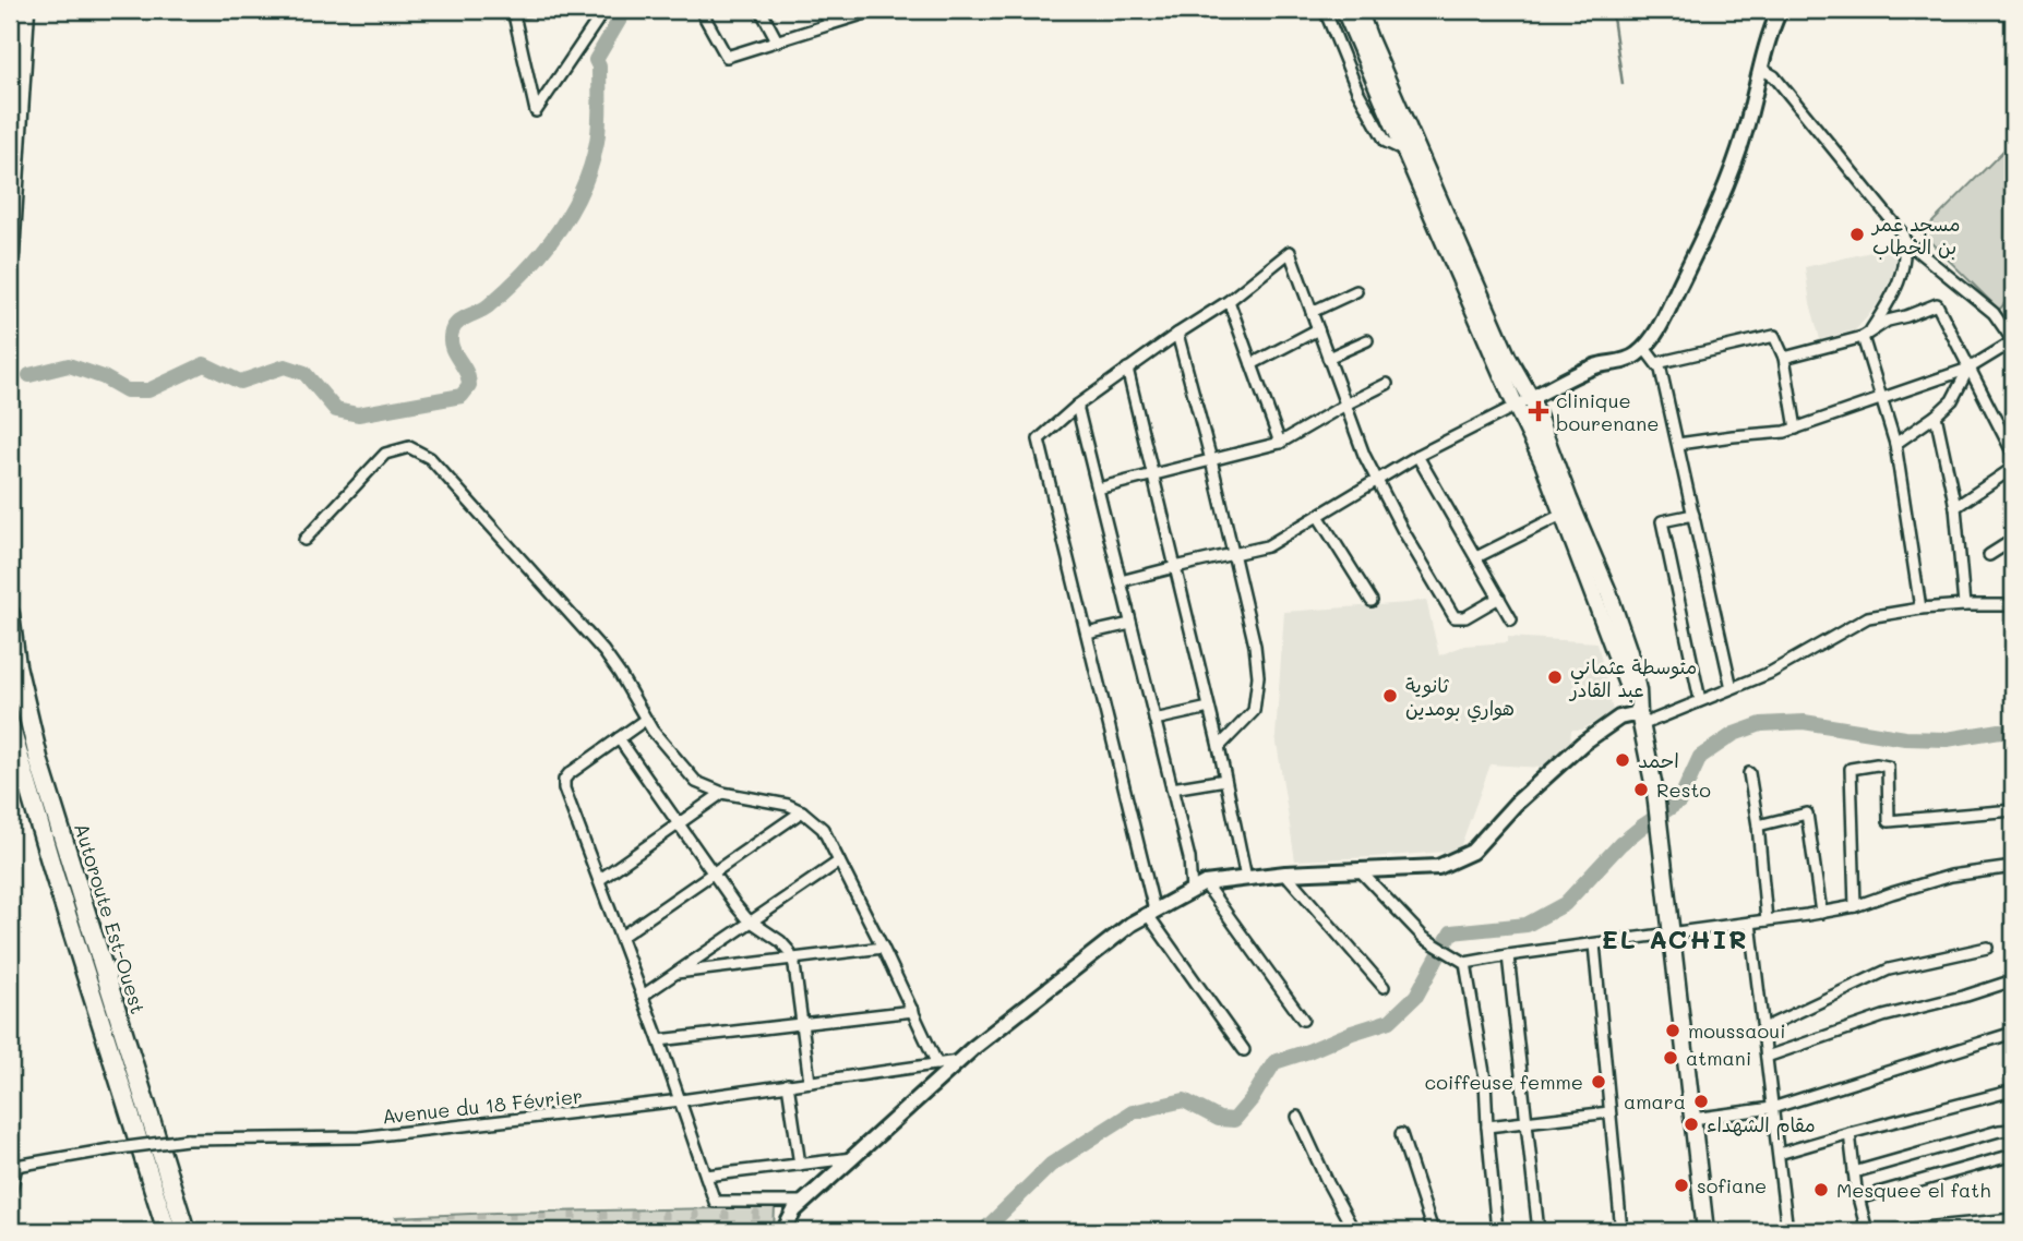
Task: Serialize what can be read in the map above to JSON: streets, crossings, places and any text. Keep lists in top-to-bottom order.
{
  "streets": {
    "highway": ["Autoroute Est-Ouest"],
    "street": ["Avenue du 18 Février"]
  },
  "districts": ["EL ACHIR"],
  "places": {
    "other": [
      "مسجد عمر بن الخطاب",
      "متوسطة عثماني عبد القادر",
      "ثانوية هواري بومدين",
      "احمد",
      "Resto",
      "moussaoui",
      "atmani",
      "coiffeuse femme",
      "amara",
      "مقام الشهداء",
      "sofiane",
      "Mesquee el fath"
    ],
    "health": ["clinique bourenane"]
  }
}
